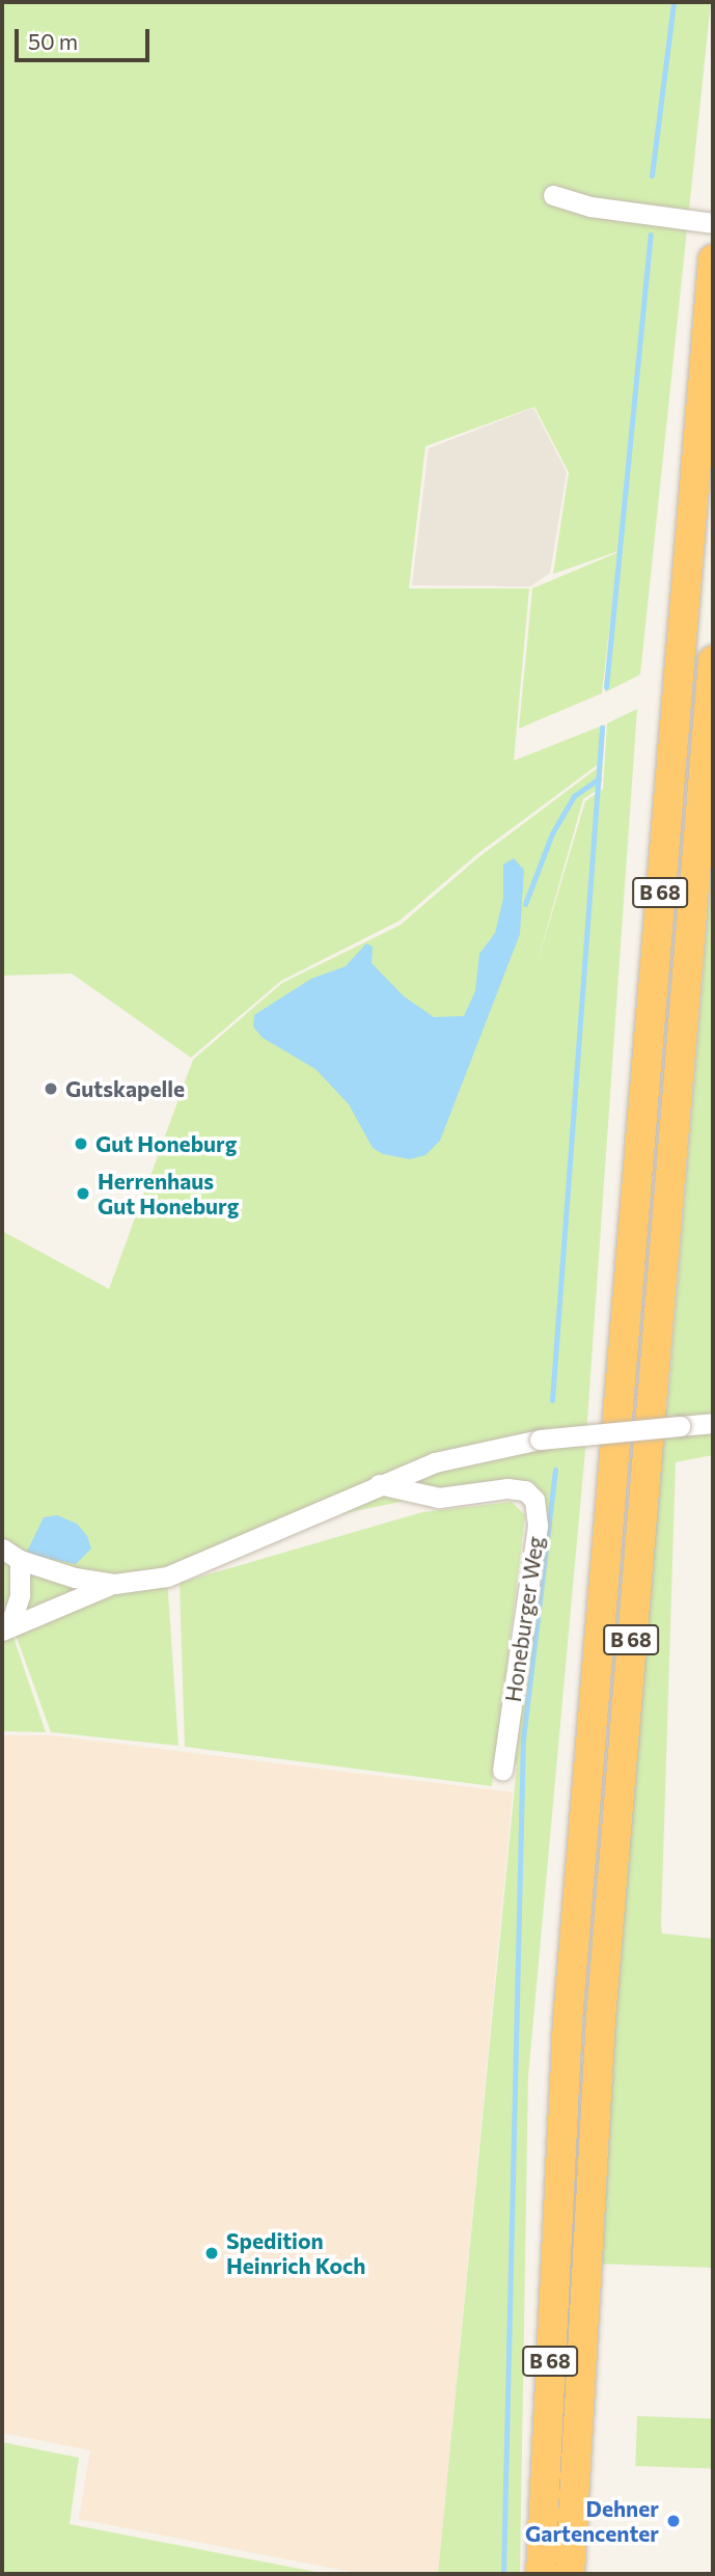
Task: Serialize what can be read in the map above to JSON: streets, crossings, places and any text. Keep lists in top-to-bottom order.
{
  "streets": {
    "highway": ["B 68"],
    "street": ["Honeburger Weg"]
  },
  "places": [
    "Gutskapelle",
    "Gut Honeburg",
    "Herrenhaus Gut Honeburg",
    "Spedition Heinrich Koch",
    "Dehner Gartencenter"
  ],
  "scale_bar": "50 m"
}
